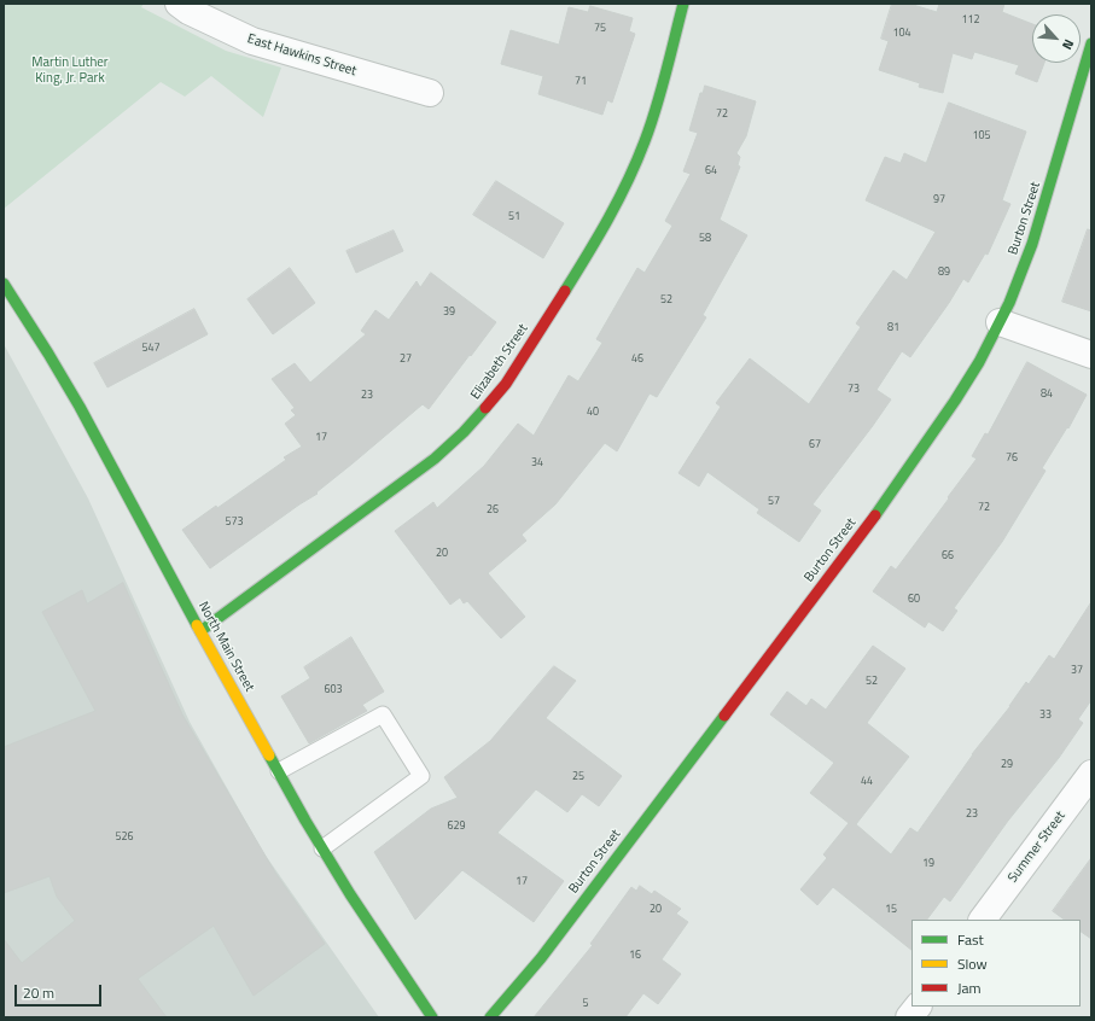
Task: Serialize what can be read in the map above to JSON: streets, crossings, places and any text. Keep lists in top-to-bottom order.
{
  "streets": {
    "street": [
      "East Hawkins Street",
      "Burton Street",
      "Elizabeth Street",
      "North Main Street",
      "Summer Street"
    ]
  },
  "crossings": [
    ["Elizabeth Street", "North Main Street"]
  ],
  "parks": ["Martin Luther King, Jr. Park"],
  "house_numbers": [
    "112",
    "75",
    "104",
    "71",
    "72",
    "105",
    "64",
    "97",
    "51",
    "58",
    "89",
    "52",
    "39",
    "81",
    "547",
    "27",
    "46",
    "73",
    "84",
    "23",
    "40",
    "17",
    "67",
    "76",
    "34",
    "57",
    "72",
    "26",
    "573",
    "20",
    "66",
    "60",
    "37",
    "52",
    "603",
    "33",
    "29",
    "25",
    "44",
    "23",
    "629",
    "526",
    "19",
    "17",
    "20",
    "15",
    "16",
    "5"
  ],
  "legend": ["Fast", "Slow", "Jam"],
  "scale_bar": "20 m",
  "north": "bottom right"
}
